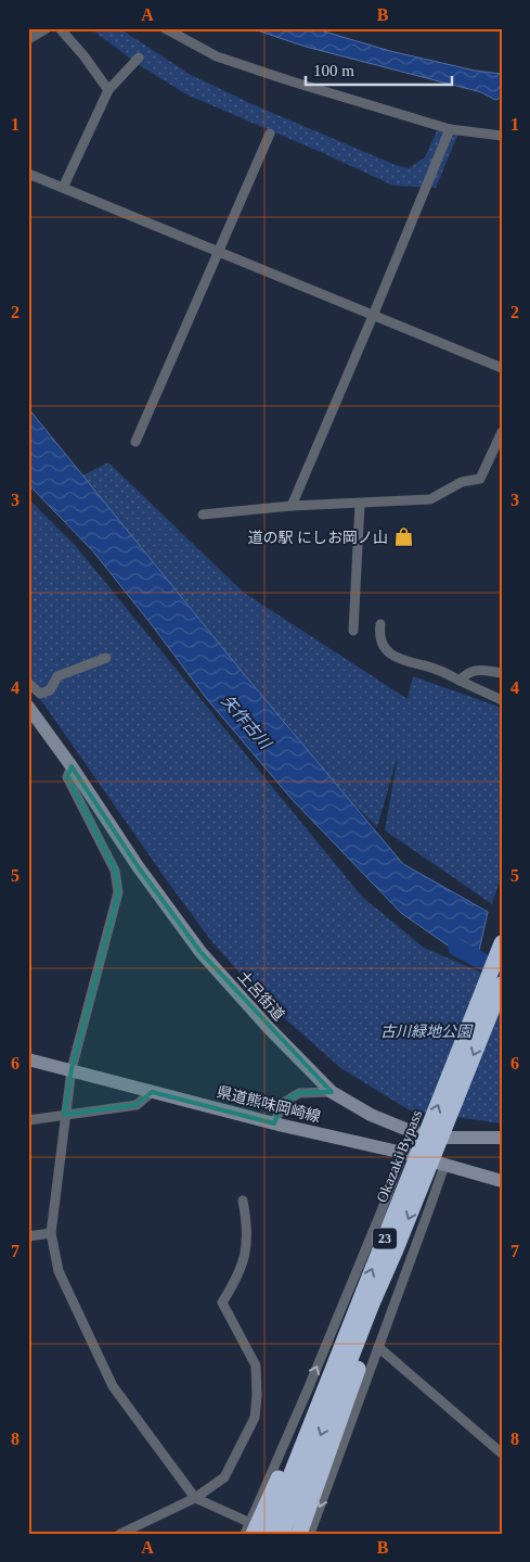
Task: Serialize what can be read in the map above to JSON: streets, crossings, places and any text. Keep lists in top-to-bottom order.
{
  "streets": {
    "highway": ["Okazaki Bypass", "23"],
    "street": ["土呂街道", "県道熊味岡崎線"]
  },
  "crossings": [
    ["Okazaki Bypass", "23"]
  ],
  "water": ["矢作古川"],
  "parks": ["古川緑地公園"],
  "places": {
    "shop": ["道の駅 にしお岡ノ山"]
  },
  "scale_bar": "100 m",
  "grid": {
    "columns": ["A", "B"],
    "rows": [
      "1",
      "2",
      "3",
      "4",
      "5",
      "6",
      "7",
      "8"
    ]
  }
}
